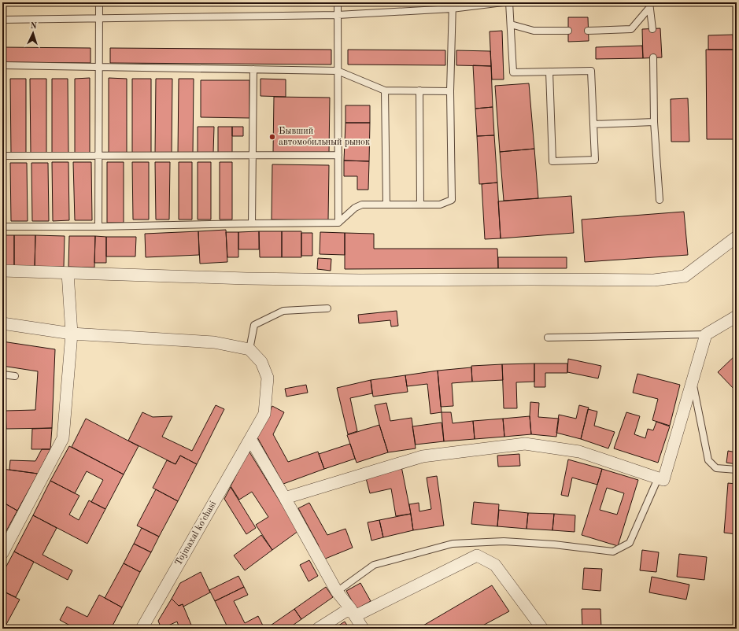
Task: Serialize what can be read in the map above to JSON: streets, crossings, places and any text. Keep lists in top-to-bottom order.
{
  "streets": {
    "street": ["Tojmaxal koʻchasi"]
  },
  "places": ["Бывший автомобильный рынок"],
  "north": "top"
}
